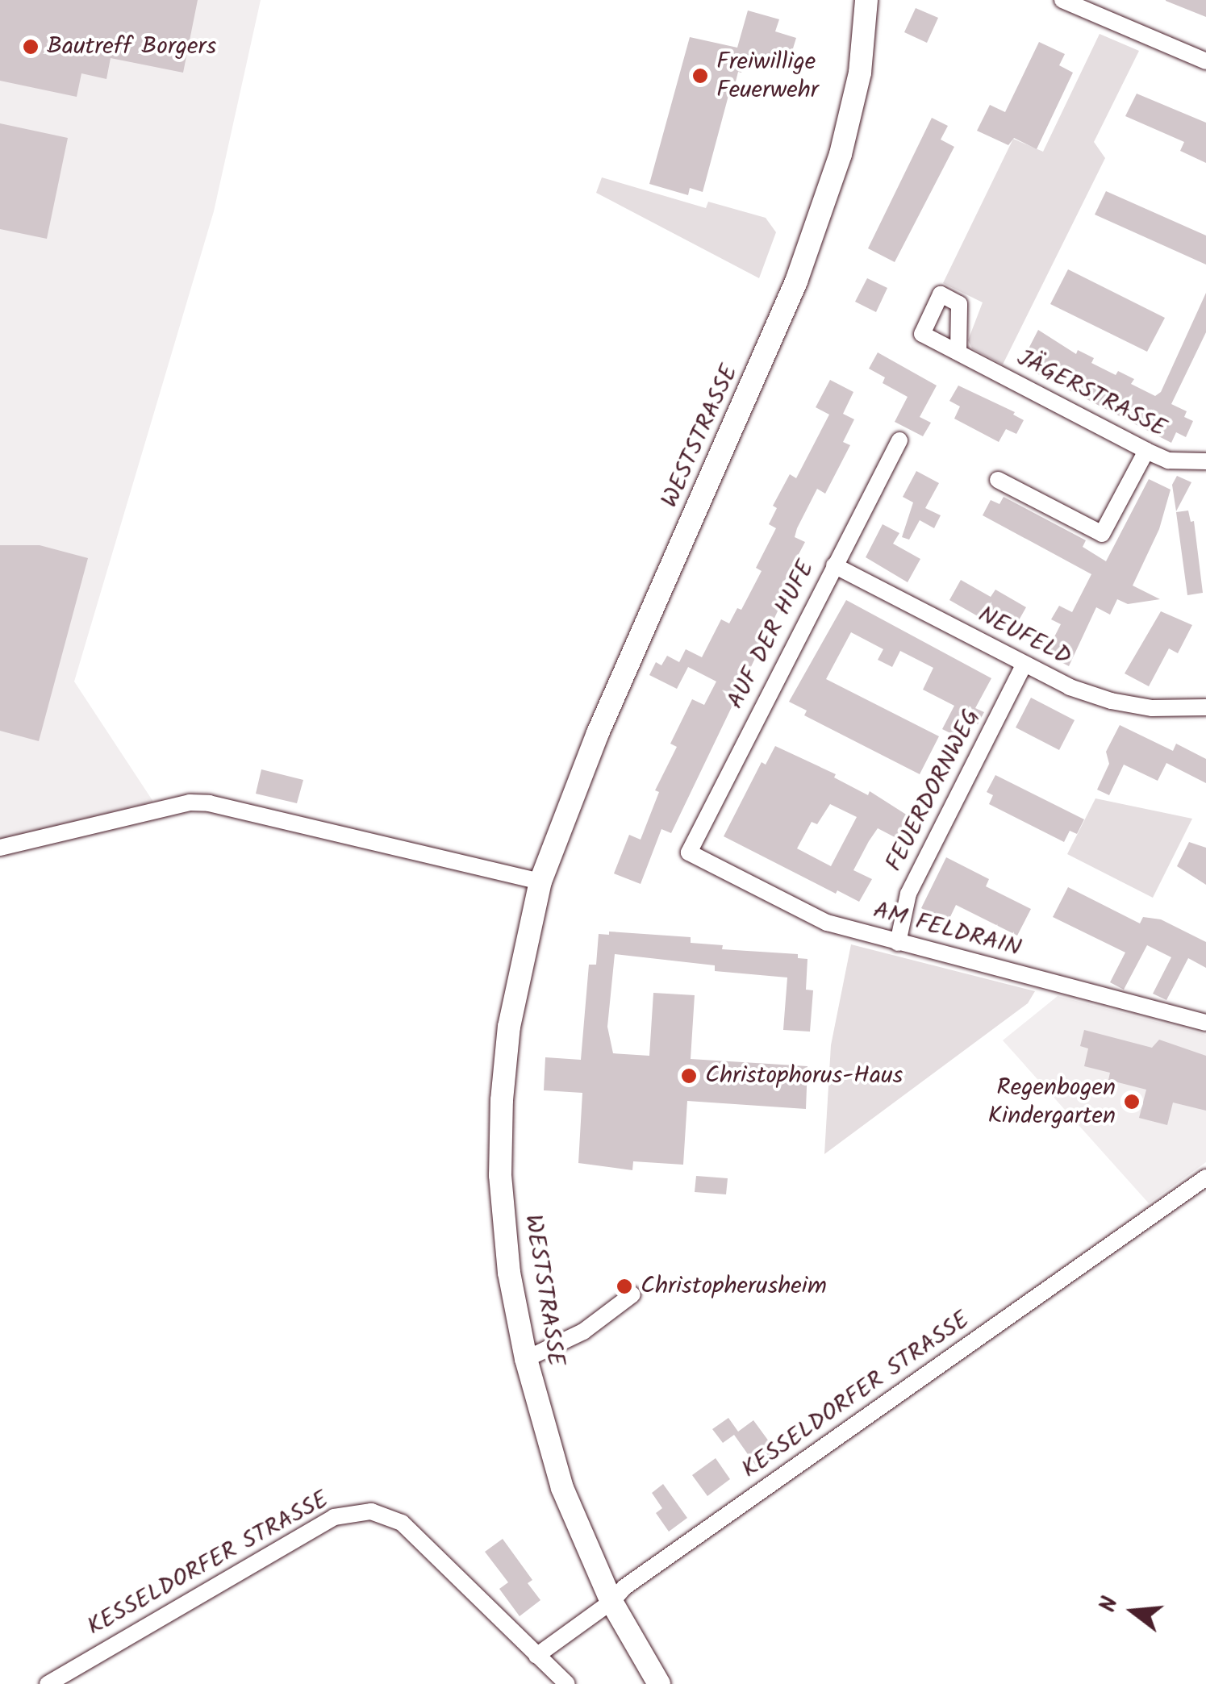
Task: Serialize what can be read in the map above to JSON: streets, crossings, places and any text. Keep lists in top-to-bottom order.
{
  "streets": {
    "main road": ["WESTSTRASSE"],
    "street": [
      "JÄGERSTRASSE",
      "AUF DER HUFE",
      "NEUFELD",
      "FEUERDORNWEG",
      "AM FELDRAIN",
      "KESSELDORFER STRASSE"
    ]
  },
  "crossings": [
    ["WESTSTRASSE", "KESSELDORFER STRASSE"],
    ["AUF DER HUFE", "NEUFELD"],
    ["AUF DER HUFE", "AM FELDRAIN"],
    ["NEUFELD", "FEUERDORNWEG"],
    ["FEUERDORNWEG", "AM FELDRAIN"]
  ],
  "places": [
    "Bautreff Borgers",
    "Freiwillige Feuerwehr",
    "Christophorus-Haus",
    "Regenbogen Kindergarten",
    "Christopherusheim"
  ],
  "north": "left"
}
